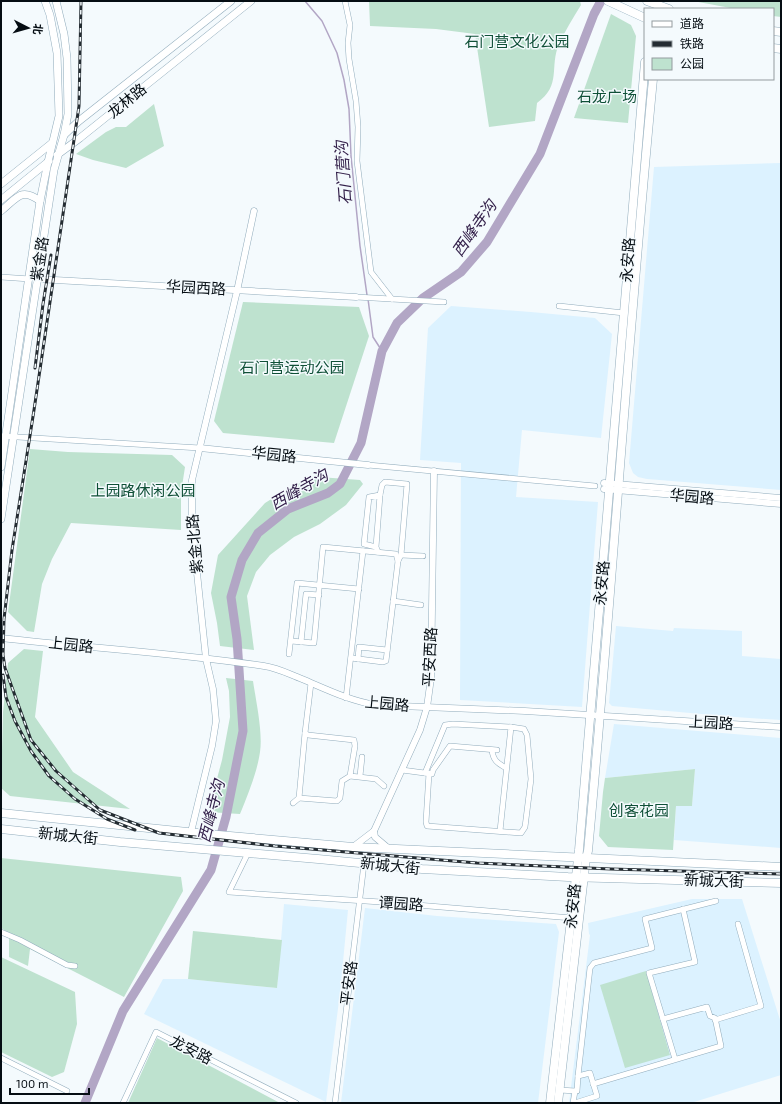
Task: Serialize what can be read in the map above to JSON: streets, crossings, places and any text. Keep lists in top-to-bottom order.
{
  "streets": {
    "main road": [
      "龙林路",
      "紫金路",
      "永安路",
      "新城大街"
    ],
    "street": [
      "华园西路",
      "华园路",
      "紫金北路",
      "上园路",
      "平安西路",
      "谭园路",
      "平安路",
      "龙安路"
    ]
  },
  "crossings": [
    ["龙林路", "紫金路"],
    ["紫金路", "华园西路"],
    ["紫金路", "华园路"],
    ["永安路", "华园路"],
    ["永安路", "上园路"],
    ["永安路", "新城大街"],
    ["永安路", "谭园路"],
    ["华园西路", "紫金北路"],
    ["华园路", "紫金北路"],
    ["华园路", "平安西路"],
    ["紫金北路", "上园路"],
    ["紫金北路", "新城大街"],
    ["上园路", "平安西路"],
    ["新城大街", "谭园路"],
    ["新城大街", "平安路"],
    ["谭园路", "平安路"]
  ],
  "water": ["石门营沟", "西峰寺沟"],
  "parks": [
    "石门营文化公园",
    "石龙广场",
    "石门营运动公园",
    "上园路休闲公园",
    "创客花园"
  ],
  "legend": ["道路", "铁路", "公园"],
  "scale_bar": "100 m",
  "north": "right"
}
